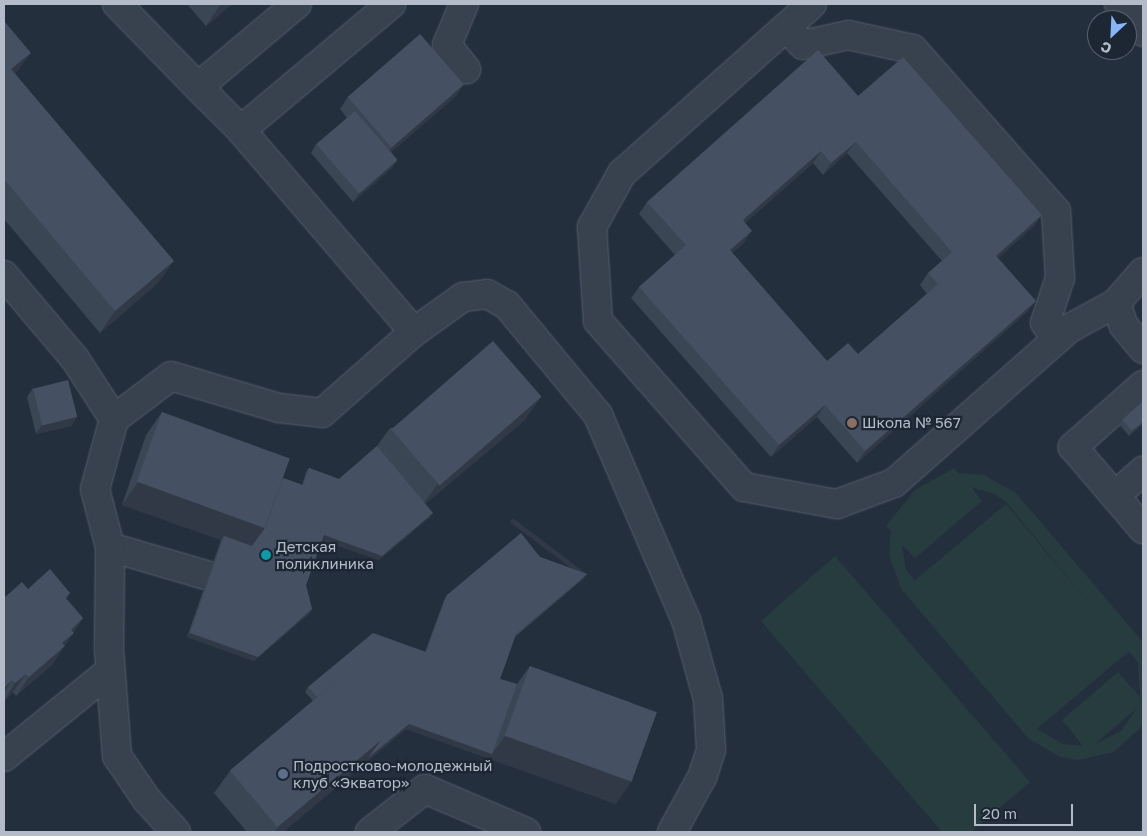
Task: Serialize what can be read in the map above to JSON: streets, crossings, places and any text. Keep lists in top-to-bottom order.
{
  "places": ["Школа № 567", "Детская поликлиника", "Подростково-молодежный клуб «Экватор»"],
  "scale_bar": "20 m",
  "north": "bottom left"
}
